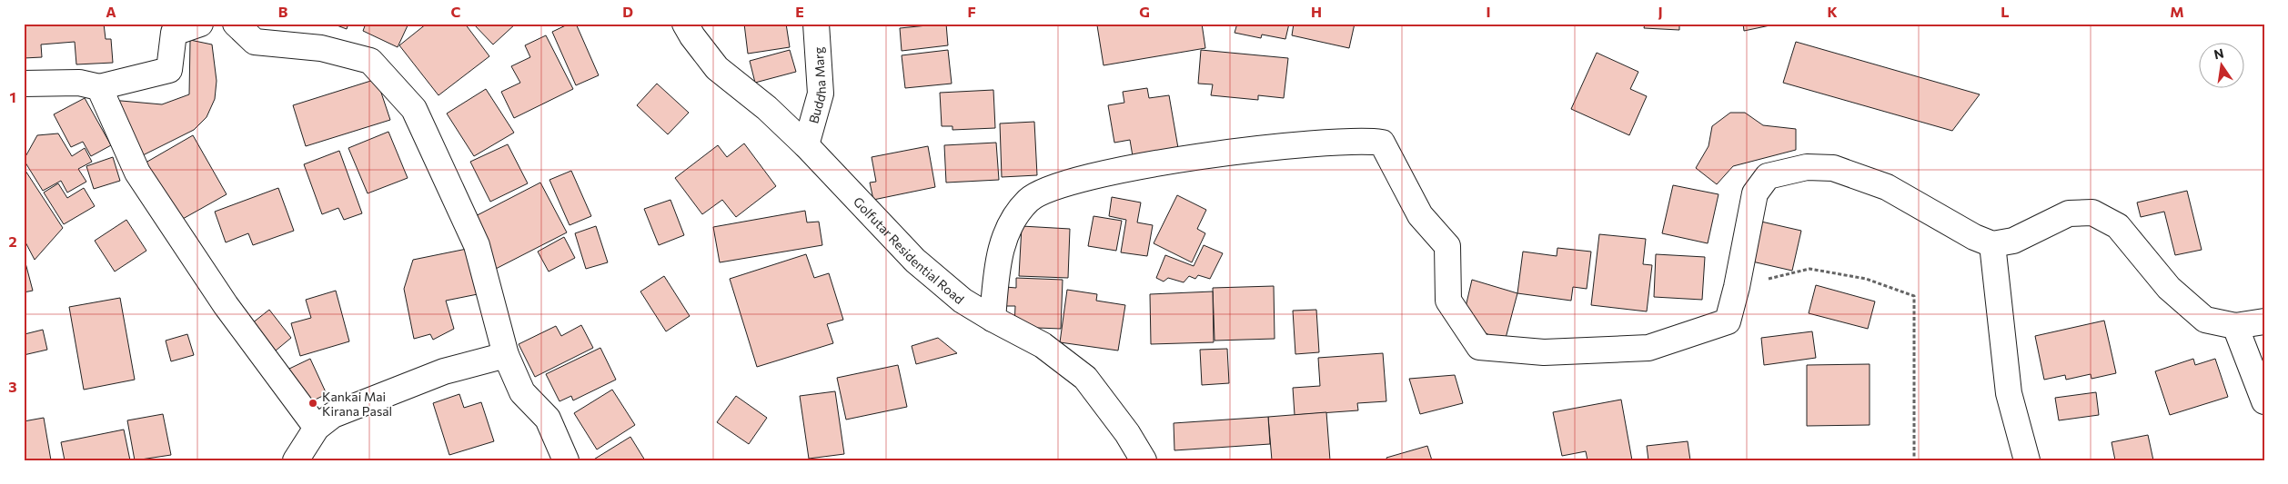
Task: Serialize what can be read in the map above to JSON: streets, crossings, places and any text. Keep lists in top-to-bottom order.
{
  "streets": {
    "street": ["Buddha Marg", "Golfutar Residential Road"]
  },
  "crossings": [
    ["Buddha Marg", "Golfutar Residential Road"]
  ],
  "places": ["Kankai Mai Kirana Pasal"],
  "north": "top",
  "grid": {
    "columns": [
      "A",
      "B",
      "C",
      "D",
      "E",
      "F",
      "G",
      "H",
      "I",
      "J",
      "K",
      "L",
      "M"
    ],
    "rows": ["1", "2", "3"]
  }
}
